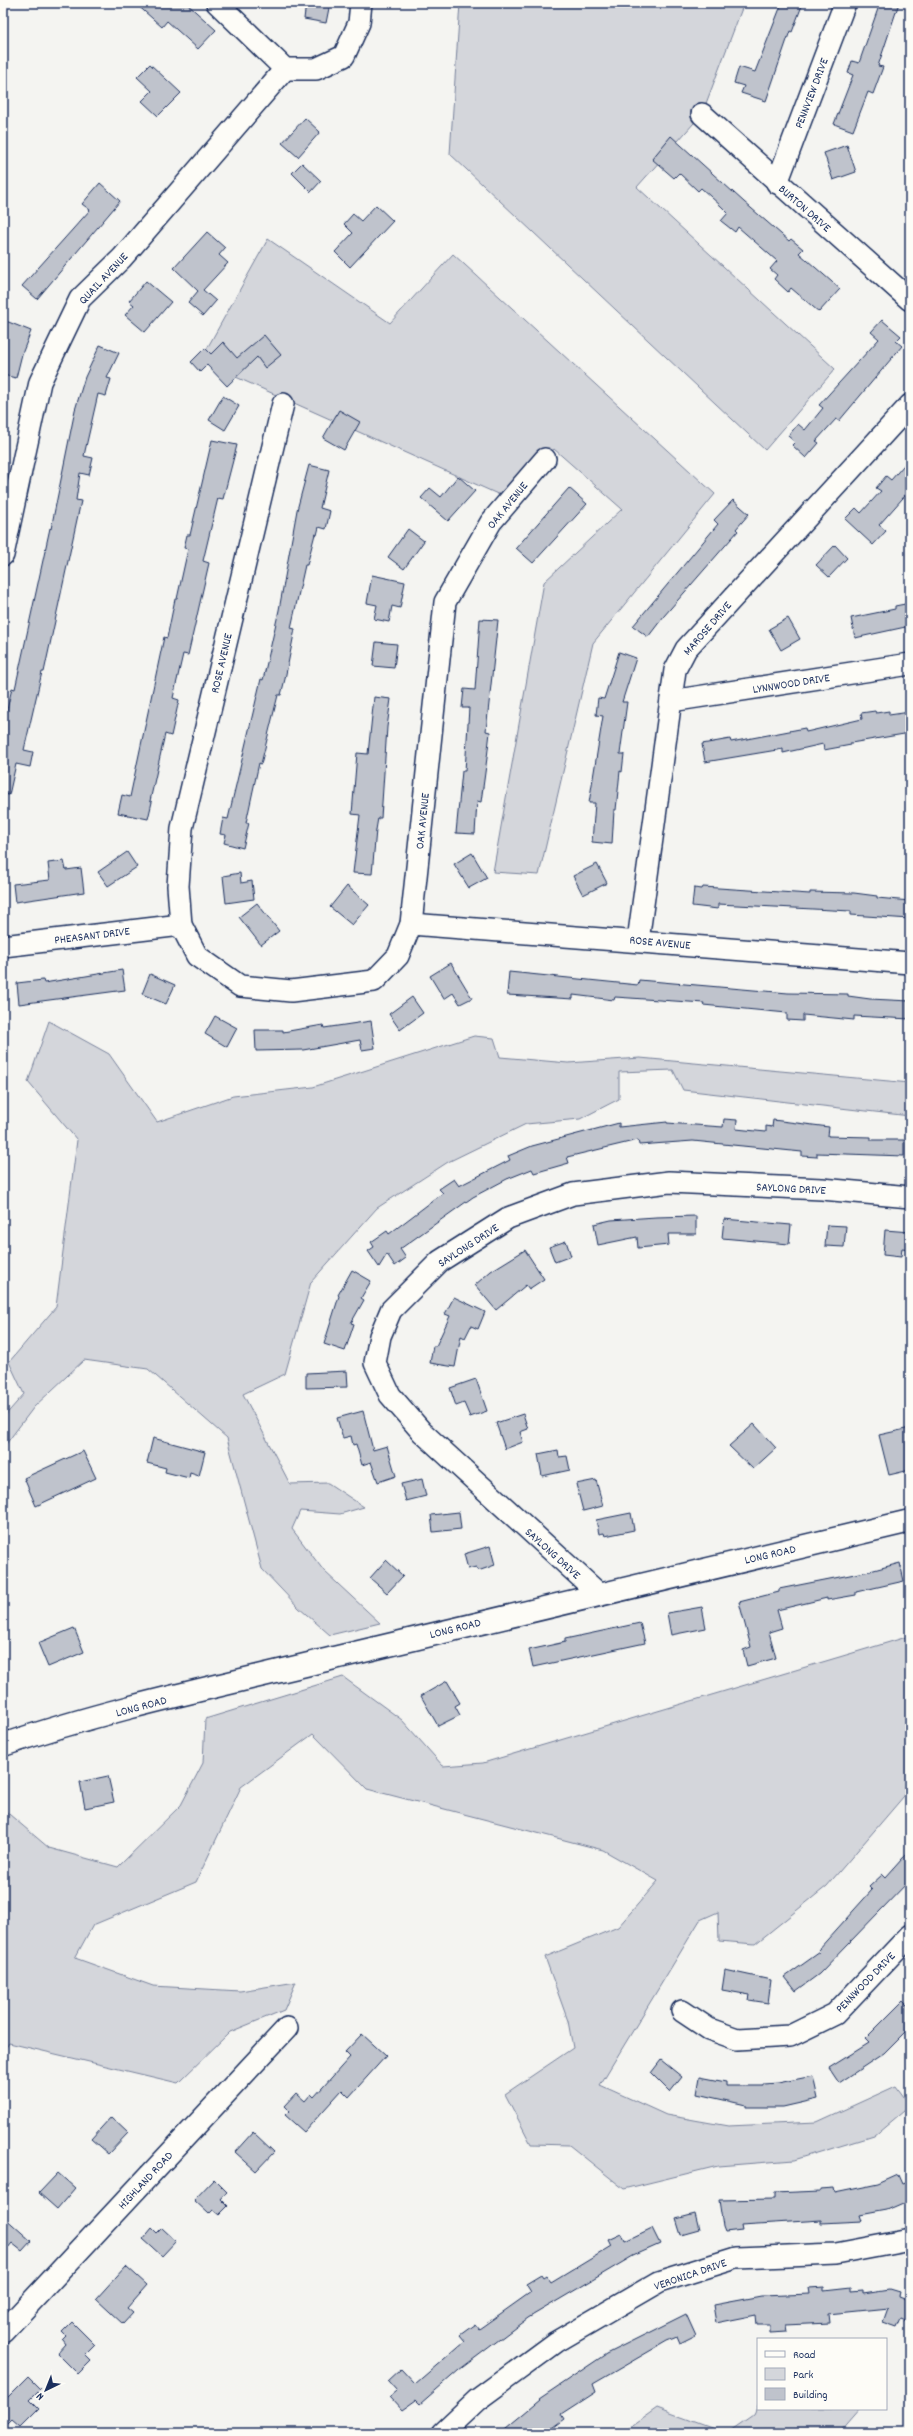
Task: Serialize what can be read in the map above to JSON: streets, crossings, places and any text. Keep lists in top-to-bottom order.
{
  "streets": {
    "street": [
      "PENNVIEW DRIVE",
      "BURTON DRIVE",
      "QUAIL AVENUE",
      "OAK AVENUE",
      "MAROSE DRIVE",
      "ROSE AVENUE",
      "LYNNWOOD DRIVE",
      "PHEASANT DRIVE",
      "SAYLONG DRIVE",
      "LONG ROAD",
      "PENNWOOD DRIVE",
      "HIGHLAND ROAD",
      "VERONICA DRIVE"
    ]
  },
  "crossings": [
    ["PENNVIEW DRIVE", "BURTON DRIVE"],
    ["OAK AVENUE", "ROSE AVENUE"],
    ["OAK AVENUE", "PHEASANT DRIVE"],
    ["MAROSE DRIVE", "ROSE AVENUE"],
    ["MAROSE DRIVE", "LYNNWOOD DRIVE"],
    ["ROSE AVENUE", "PHEASANT DRIVE"],
    ["SAYLONG DRIVE", "LONG ROAD"]
  ],
  "legend": ["Road", "Park", "Building"],
  "north": "bottom left"
}
